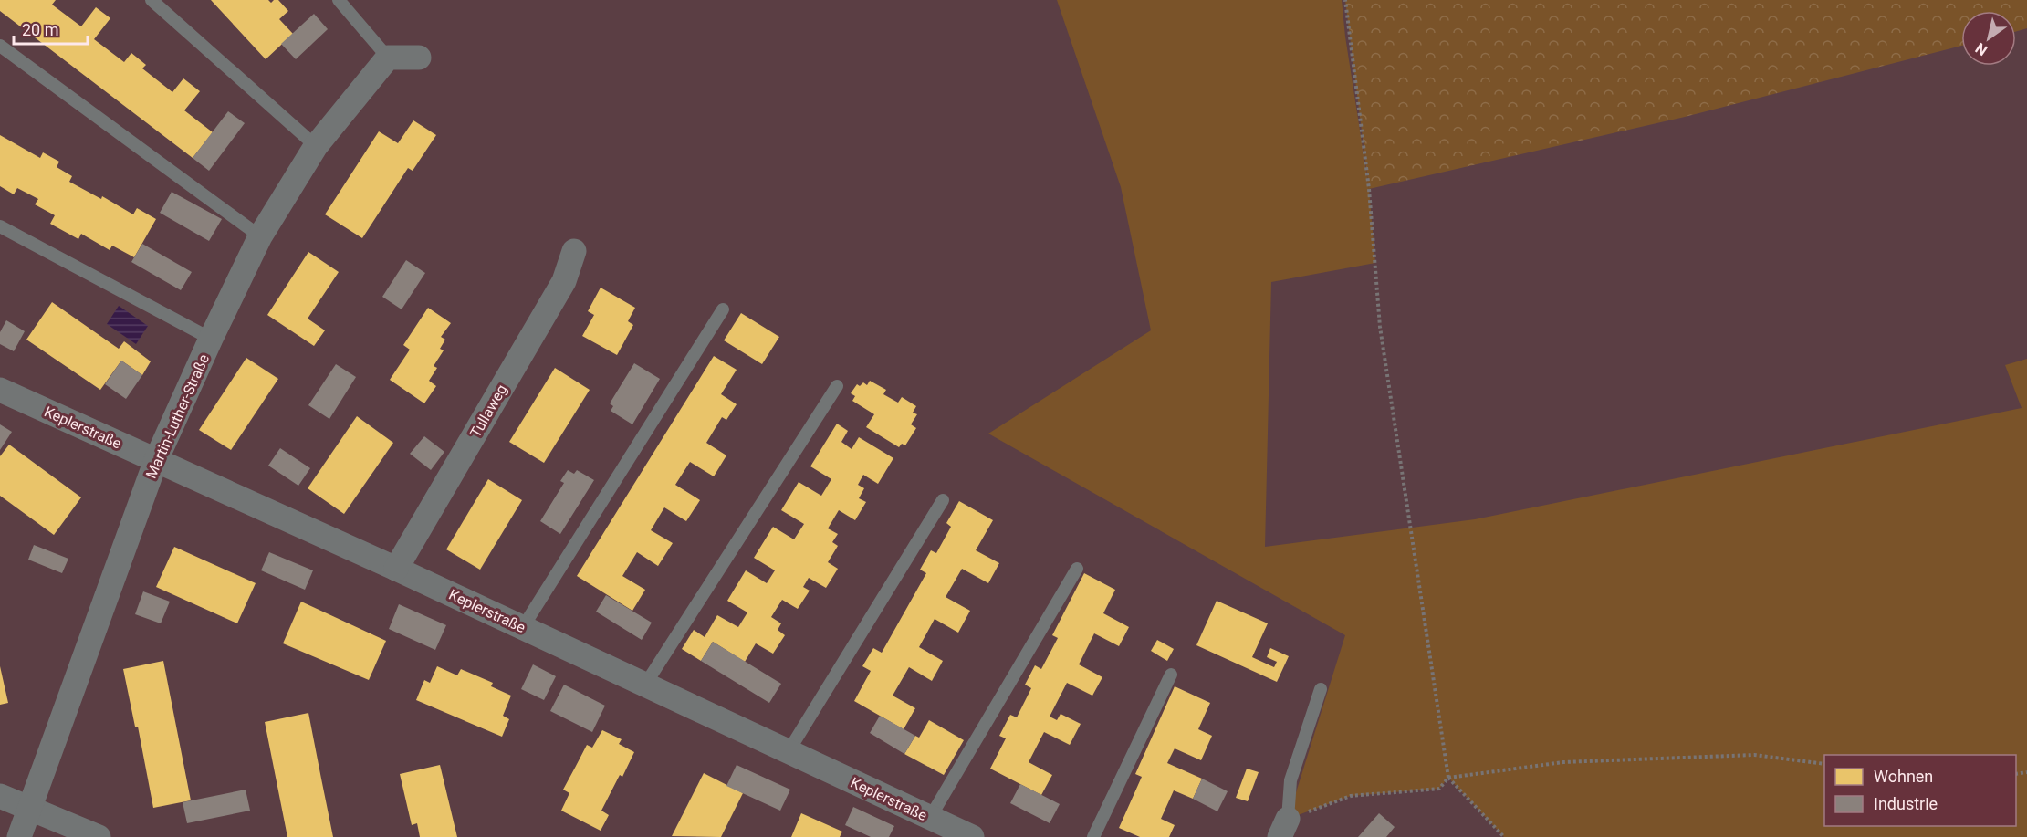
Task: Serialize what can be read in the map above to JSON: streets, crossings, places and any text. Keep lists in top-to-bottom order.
{
  "streets": {
    "street": ["Tullaweg", "Martin-Luther-Straße", "Keplerstraße"]
  },
  "crossings": [
    ["Tullaweg", "Keplerstraße"],
    ["Martin-Luther-Straße", "Keplerstraße"]
  ],
  "legend": ["Wohnen", "Industrie"],
  "scale_bar": "20 m",
  "north": "bottom left"
}
